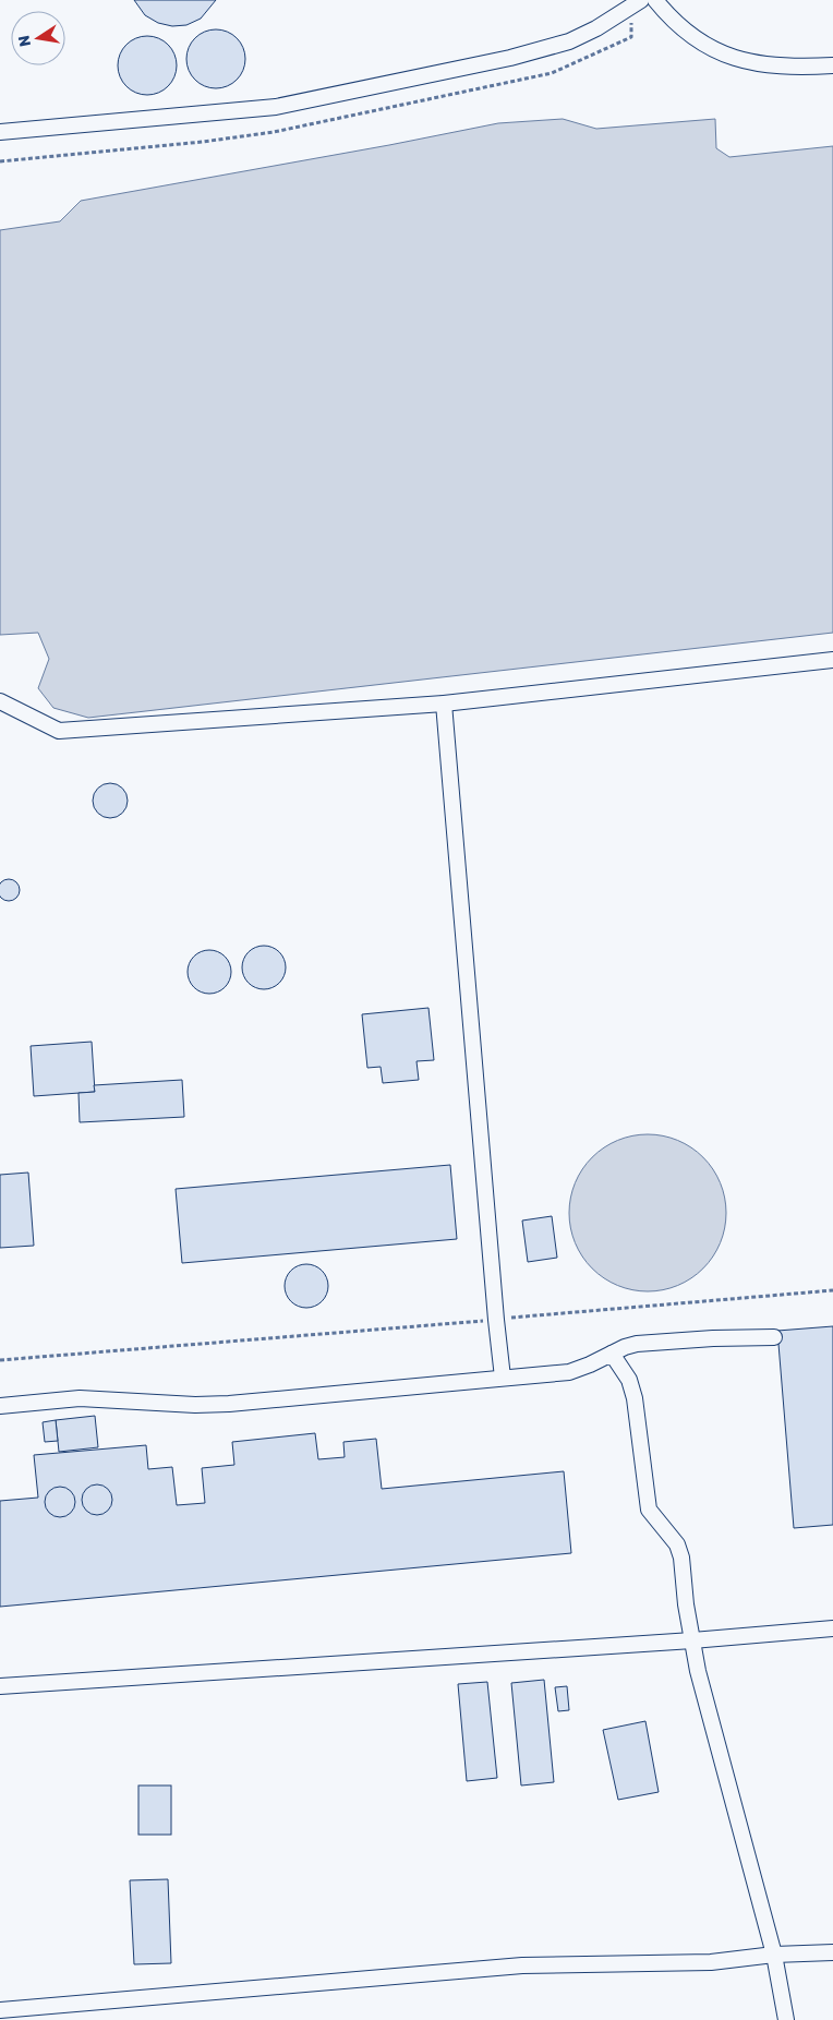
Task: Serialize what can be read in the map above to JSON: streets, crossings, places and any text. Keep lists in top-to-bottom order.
{
  "north": "left"
}
